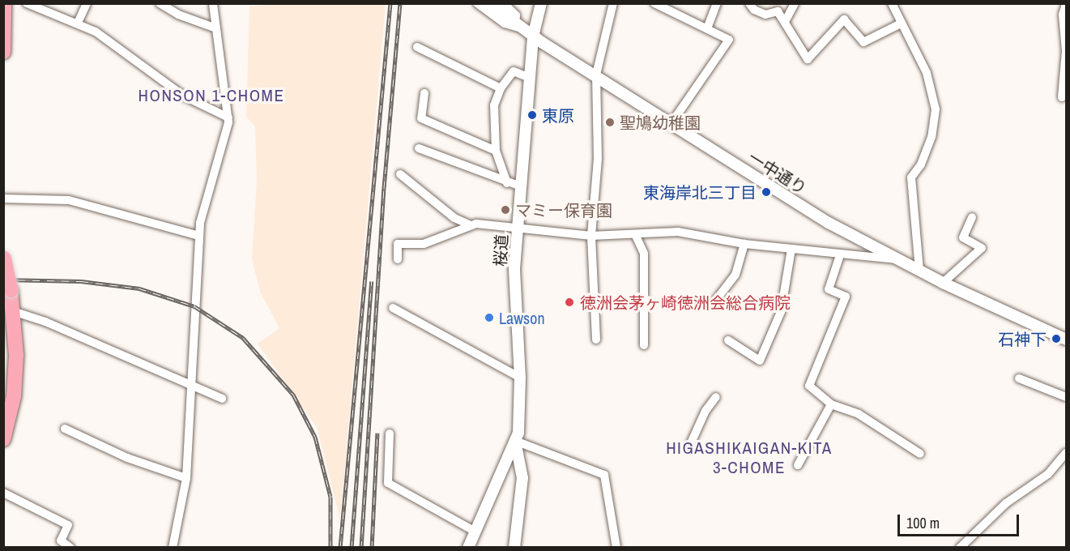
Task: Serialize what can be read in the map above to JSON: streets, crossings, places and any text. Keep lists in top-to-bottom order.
{
  "streets": {
    "street": ["一中通り", "桜道"]
  },
  "crossings": [
    ["一中通り", "桜道"]
  ],
  "districts": ["HONSON 1-CHOME", "HIGASHIKAIGAN-KITA 3-CHOME"],
  "places": [
    "東原",
    "聖鳩幼稚園",
    "東海岸北三丁目",
    "マミー保育園",
    "徳洲会茅ヶ崎徳洲会総合病院",
    "Lawson",
    "石神下"
  ],
  "scale_bar": "100 m"
}
